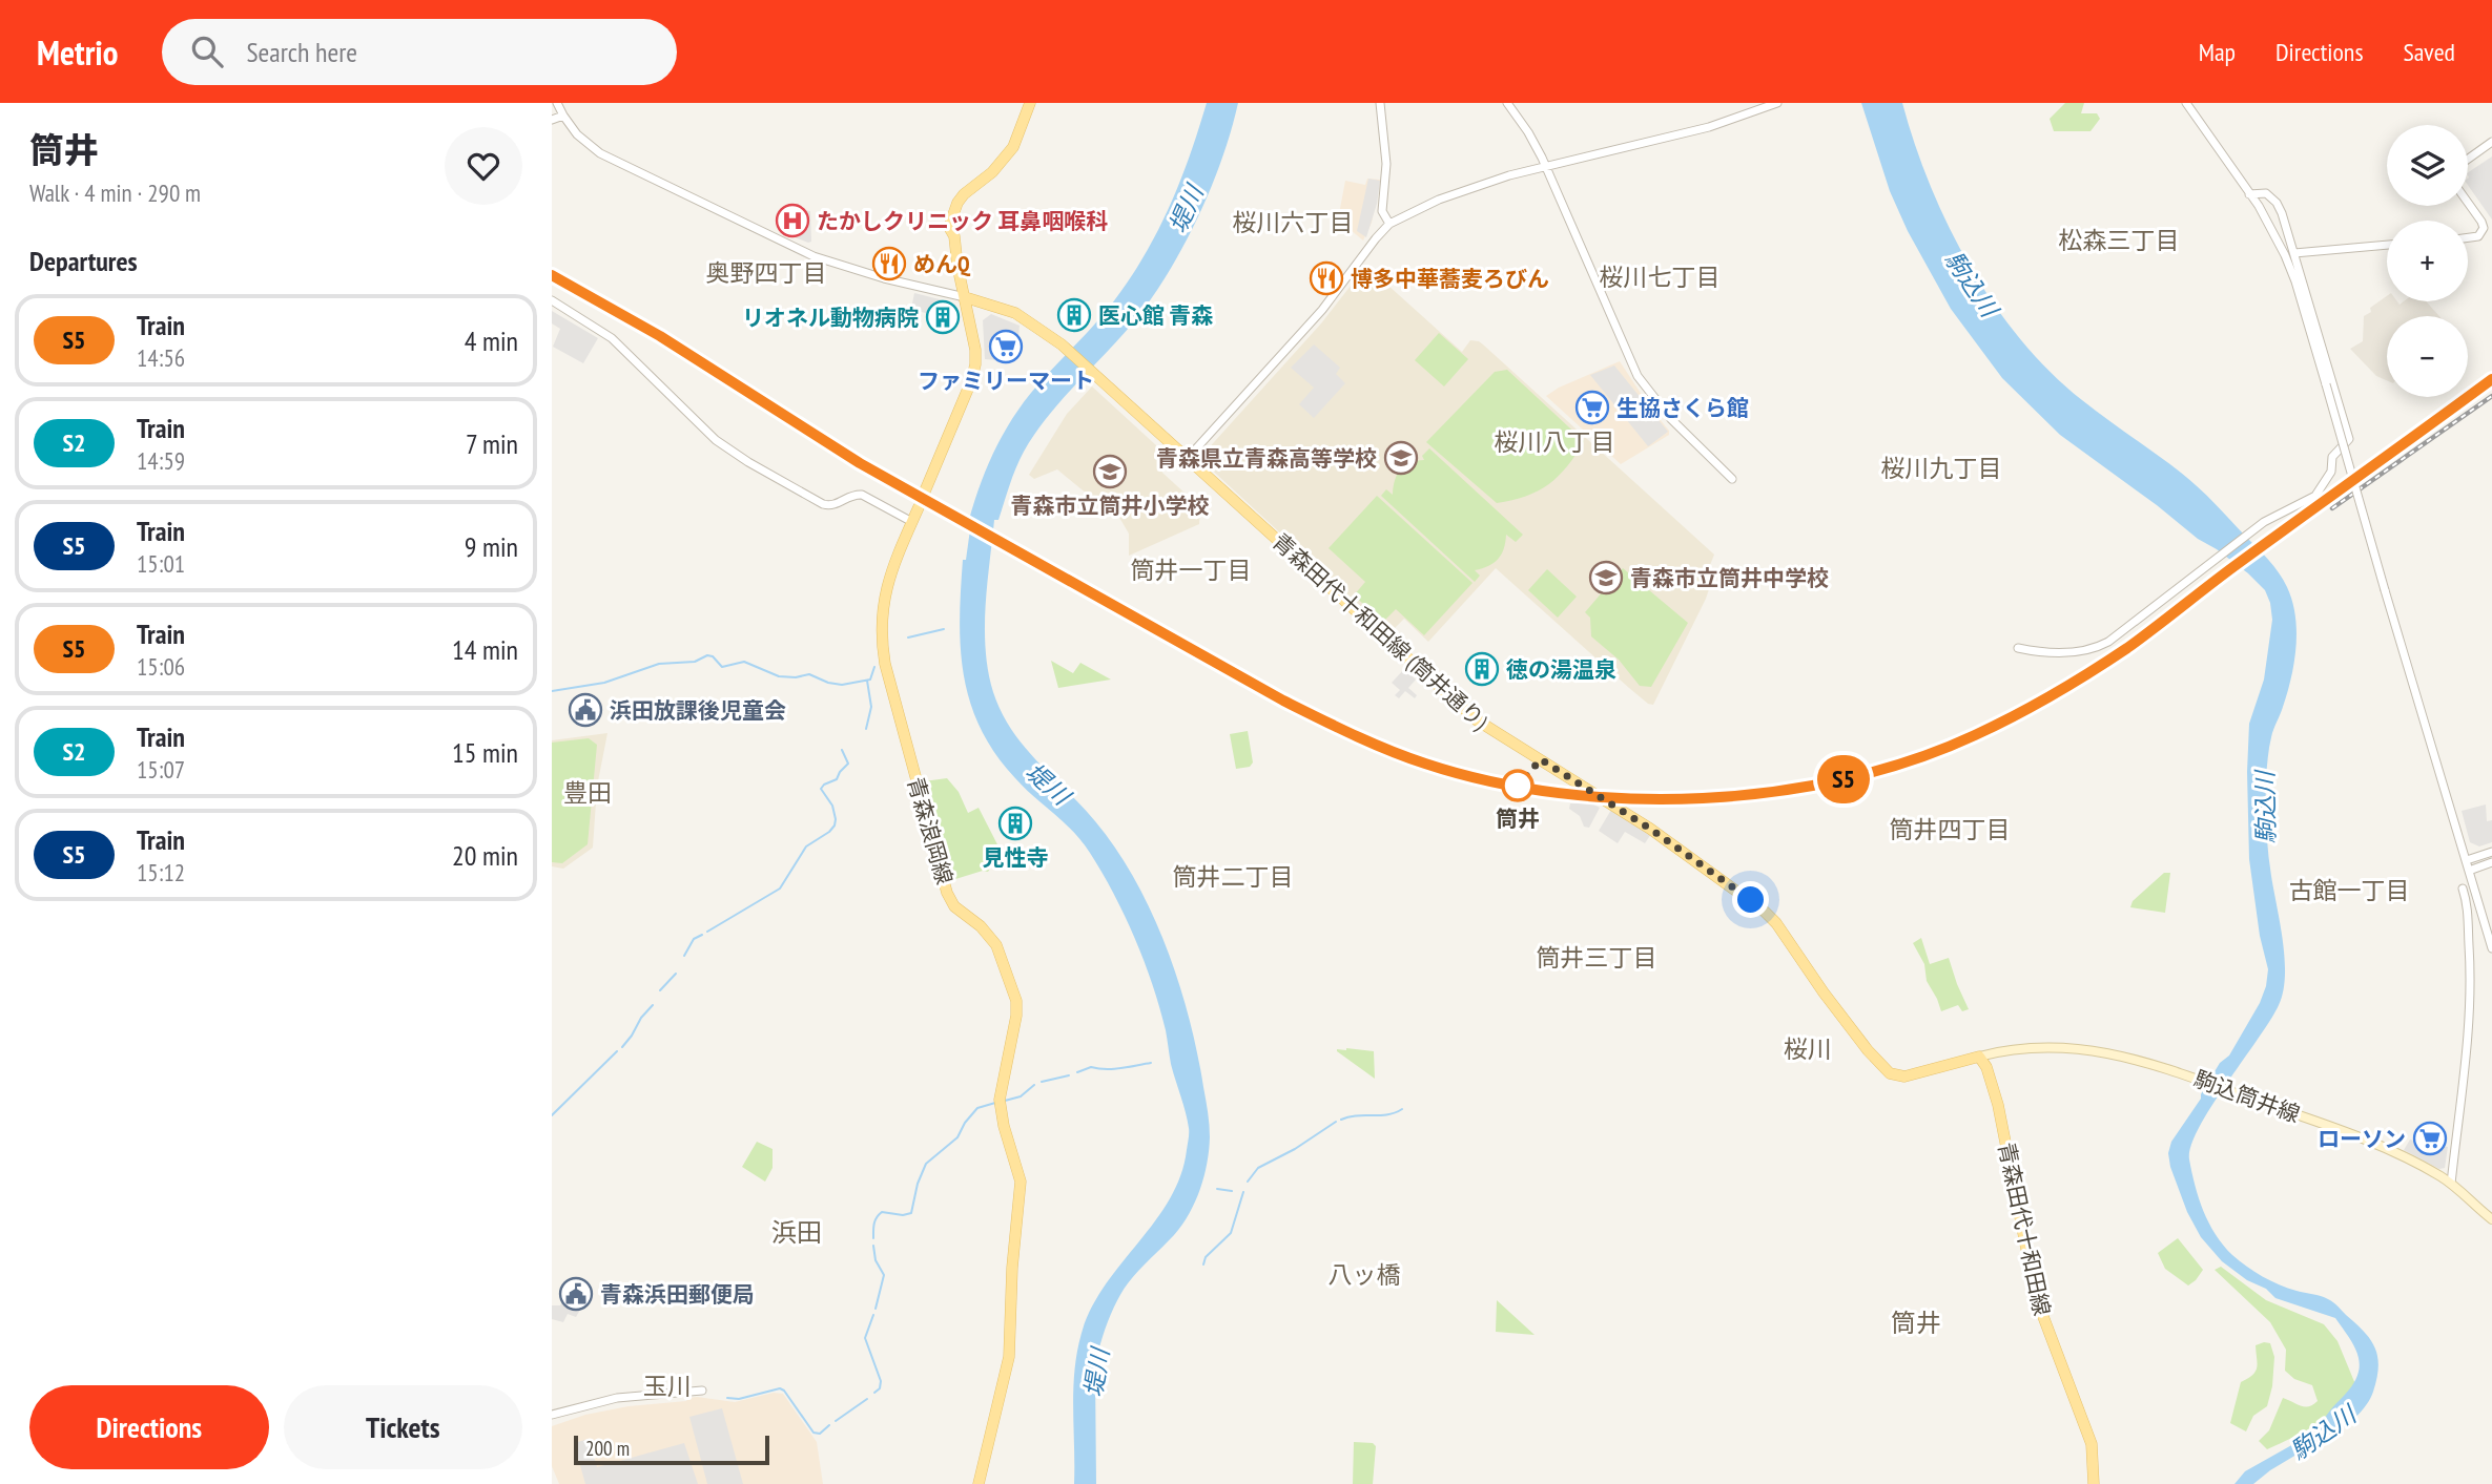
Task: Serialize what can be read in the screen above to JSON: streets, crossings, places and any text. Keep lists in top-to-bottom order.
{
  "streets": {
    "main road": [
      "青森田代十和田線 (筒井通り)",
      "青森浪岡線",
      "駒込筒井線",
      "青森田代十和田線"
    ]
  },
  "crossings": [
    ["青森田代十和田線 (筒井通り)", "駒込筒井線"],
    ["青森田代十和田線 (筒井通り)", "青森田代十和田線"],
    ["駒込筒井線", "青森田代十和田線"]
  ],
  "districts": [
    "桜川六丁目",
    "松森三丁目",
    "奥野四丁目",
    "桜川七丁目",
    "桜川八丁目",
    "桜川九丁目",
    "筒井一丁目",
    "豊田",
    "筒井四丁目",
    "筒井二丁目",
    "古館一丁目",
    "筒井三丁目",
    "桜川",
    "浜田",
    "八ッ橋",
    "筒井",
    "玉川"
  ],
  "water": ["堤川", "駒込川"],
  "places": {
    "hospital": ["たかしクリニック 耳鼻咽喉科"],
    "restaurant": ["めんQ", "博多中華蕎麦ろびん"],
    "building": [
      "医心館 青森",
      "リオネル動物病院",
      "徳の湯温泉",
      "見性寺"
    ],
    "supermarket": ["ファミリーマート", "生協さくら館", "ローソン"],
    "school or university": ["青森県立青森高等学校", "青森市立筒井小学校", "青森市立筒井中学校"],
    "public building": ["浜田放課後児童会", "青森浜田郵便局"],
    "other": ["筒井"]
  },
  "scale_bar": "200 m",
  "page": {
    "header": "Metrio",
    "search": "Search here",
    "nav": ["Map", "Directions", "Saved"],
    "heading": [
      ["筒井", "Walk · 4 min · 290 m"],
      "Departures"
    ],
    "on_map": "S5",
    "map_buttons": ["+", "−"],
    "list": [
      {
        "mark": "S5",
        "name": "Train",
        "note": "14:56",
        "value": "4 min"
      },
      {
        "mark": "S2",
        "name": "Train",
        "note": "14:59",
        "value": "7 min"
      },
      {
        "mark": "S5",
        "name": "Train",
        "note": "15:01",
        "value": "9 min"
      },
      {
        "mark": "S5",
        "name": "Train",
        "note": "15:06",
        "value": "14 min"
      },
      {
        "mark": "S2",
        "name": "Train",
        "note": "15:07",
        "value": "15 min"
      },
      {
        "mark": "S5",
        "name": "Train",
        "note": "15:12",
        "value": "20 min"
      }
    ],
    "buttons": ["Directions", "Tickets"],
    "scale": "200 m"
  }
}
